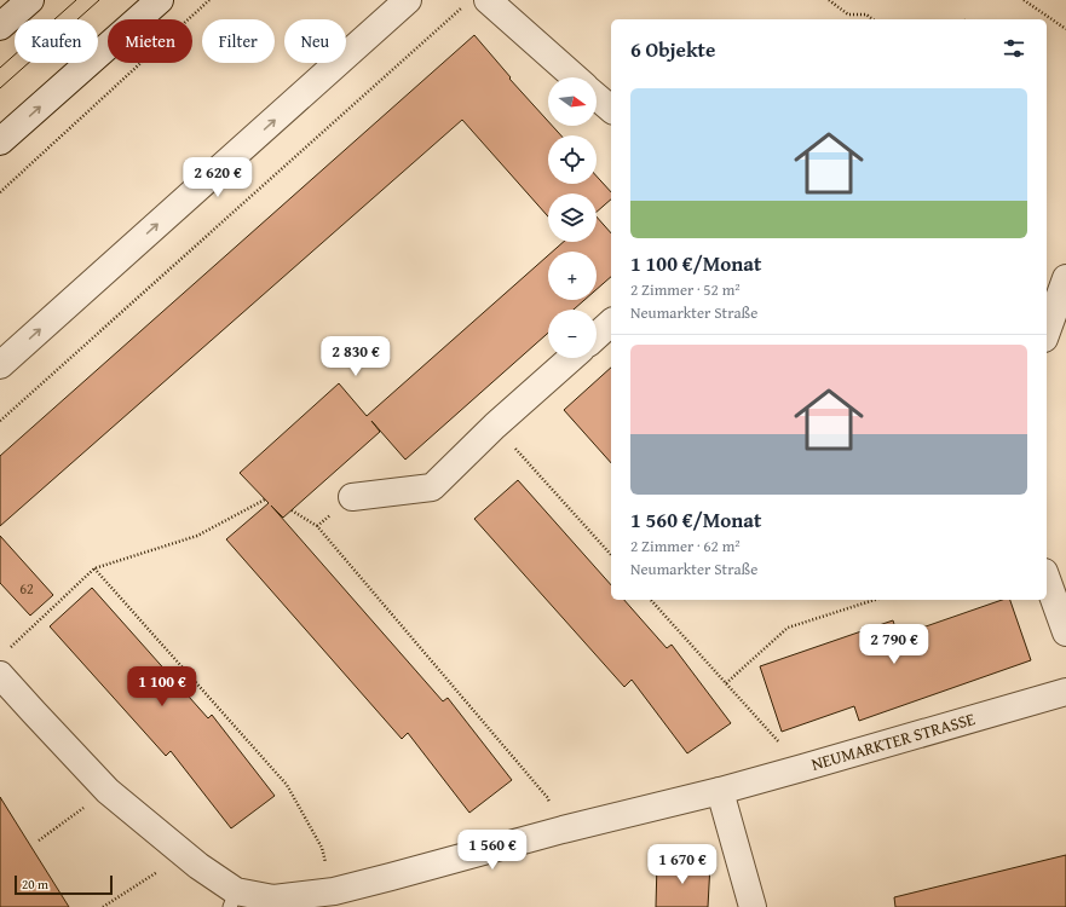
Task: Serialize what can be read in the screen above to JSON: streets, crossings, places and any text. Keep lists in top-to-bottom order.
{
  "streets": {
    "street": ["NEUMARKTER STRASSE"]
  },
  "house_numbers": ["62"],
  "scale_bar": "20 m",
  "north": "right",
  "page": {
    "chip": [
      "Kaufen",
      "Mieten",
      "Filter",
      "Neu"
    ],
    "heading": "6 Objekte",
    "map_buttons": ["+", "−"],
    "list": [
      {
        "name": "1 100 €/Monat",
        "note": "2 Zimmer · 52 m² · Neumarkter Straße"
      },
      {
        "name": "1 560 €/Monat",
        "note": "2 Zimmer · 62 m² · Neumarkter Straße"
      }
    ],
    "price": [
      "2 620 €",
      "2 830 €",
      "2 790 €",
      "1 100 €",
      "1 560 €",
      "1 670 €"
    ],
    "scale": "20 m"
  }
}
